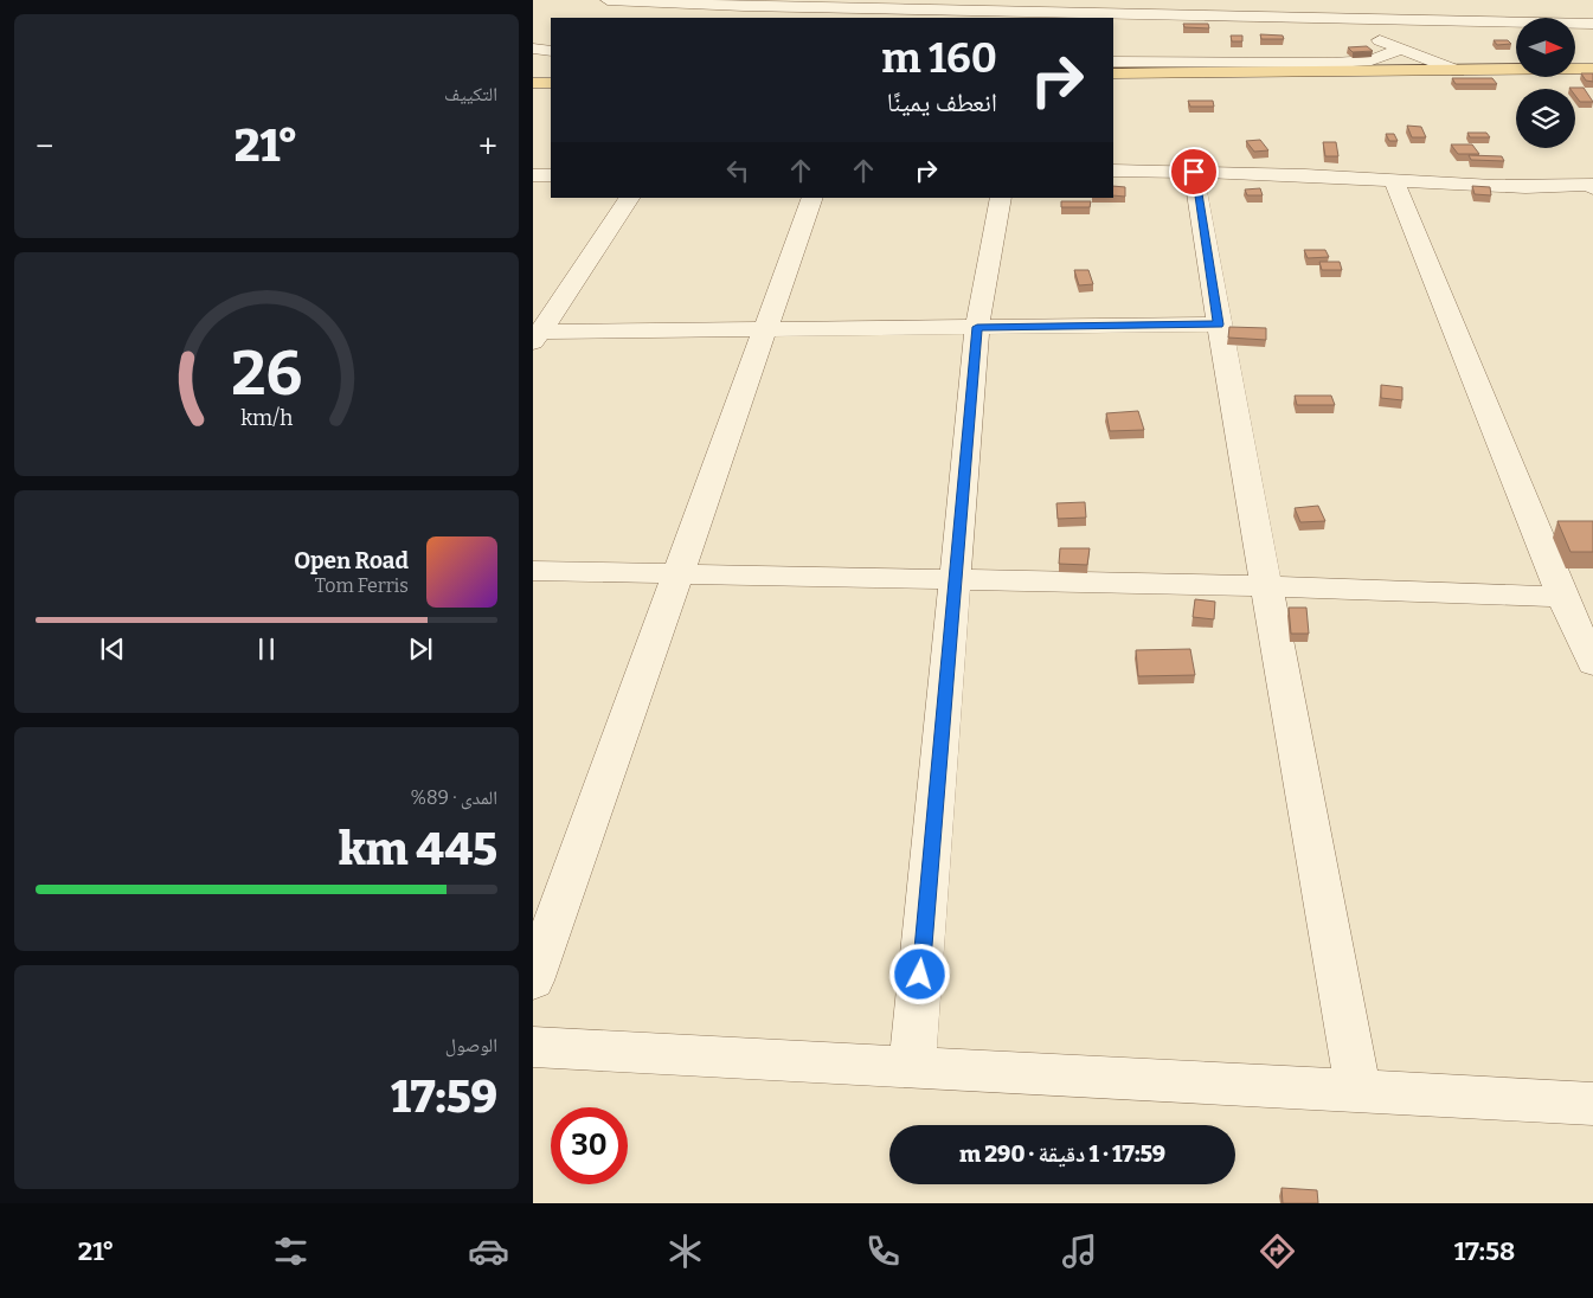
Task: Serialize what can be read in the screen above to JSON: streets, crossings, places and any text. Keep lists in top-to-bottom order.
{
  "north": "right",
  "page": {
    "tile": [
      "التكييف",
      ["المدى · 89%", "445 km"],
      ["الوصول", "17:59"]
    ],
    "turn": ["160 m", "انعطف يمينًا"],
    "heat": ["−", "21°", "+"],
    "song": ["Open Road", "Tom Ferris"],
    "limit": "30",
    "trip": "17:59 · 1 دقيقة · 290 m",
    "tabs": ["17:58", "21°"],
    "gauge": ["26", "km/h"]
  }
}
